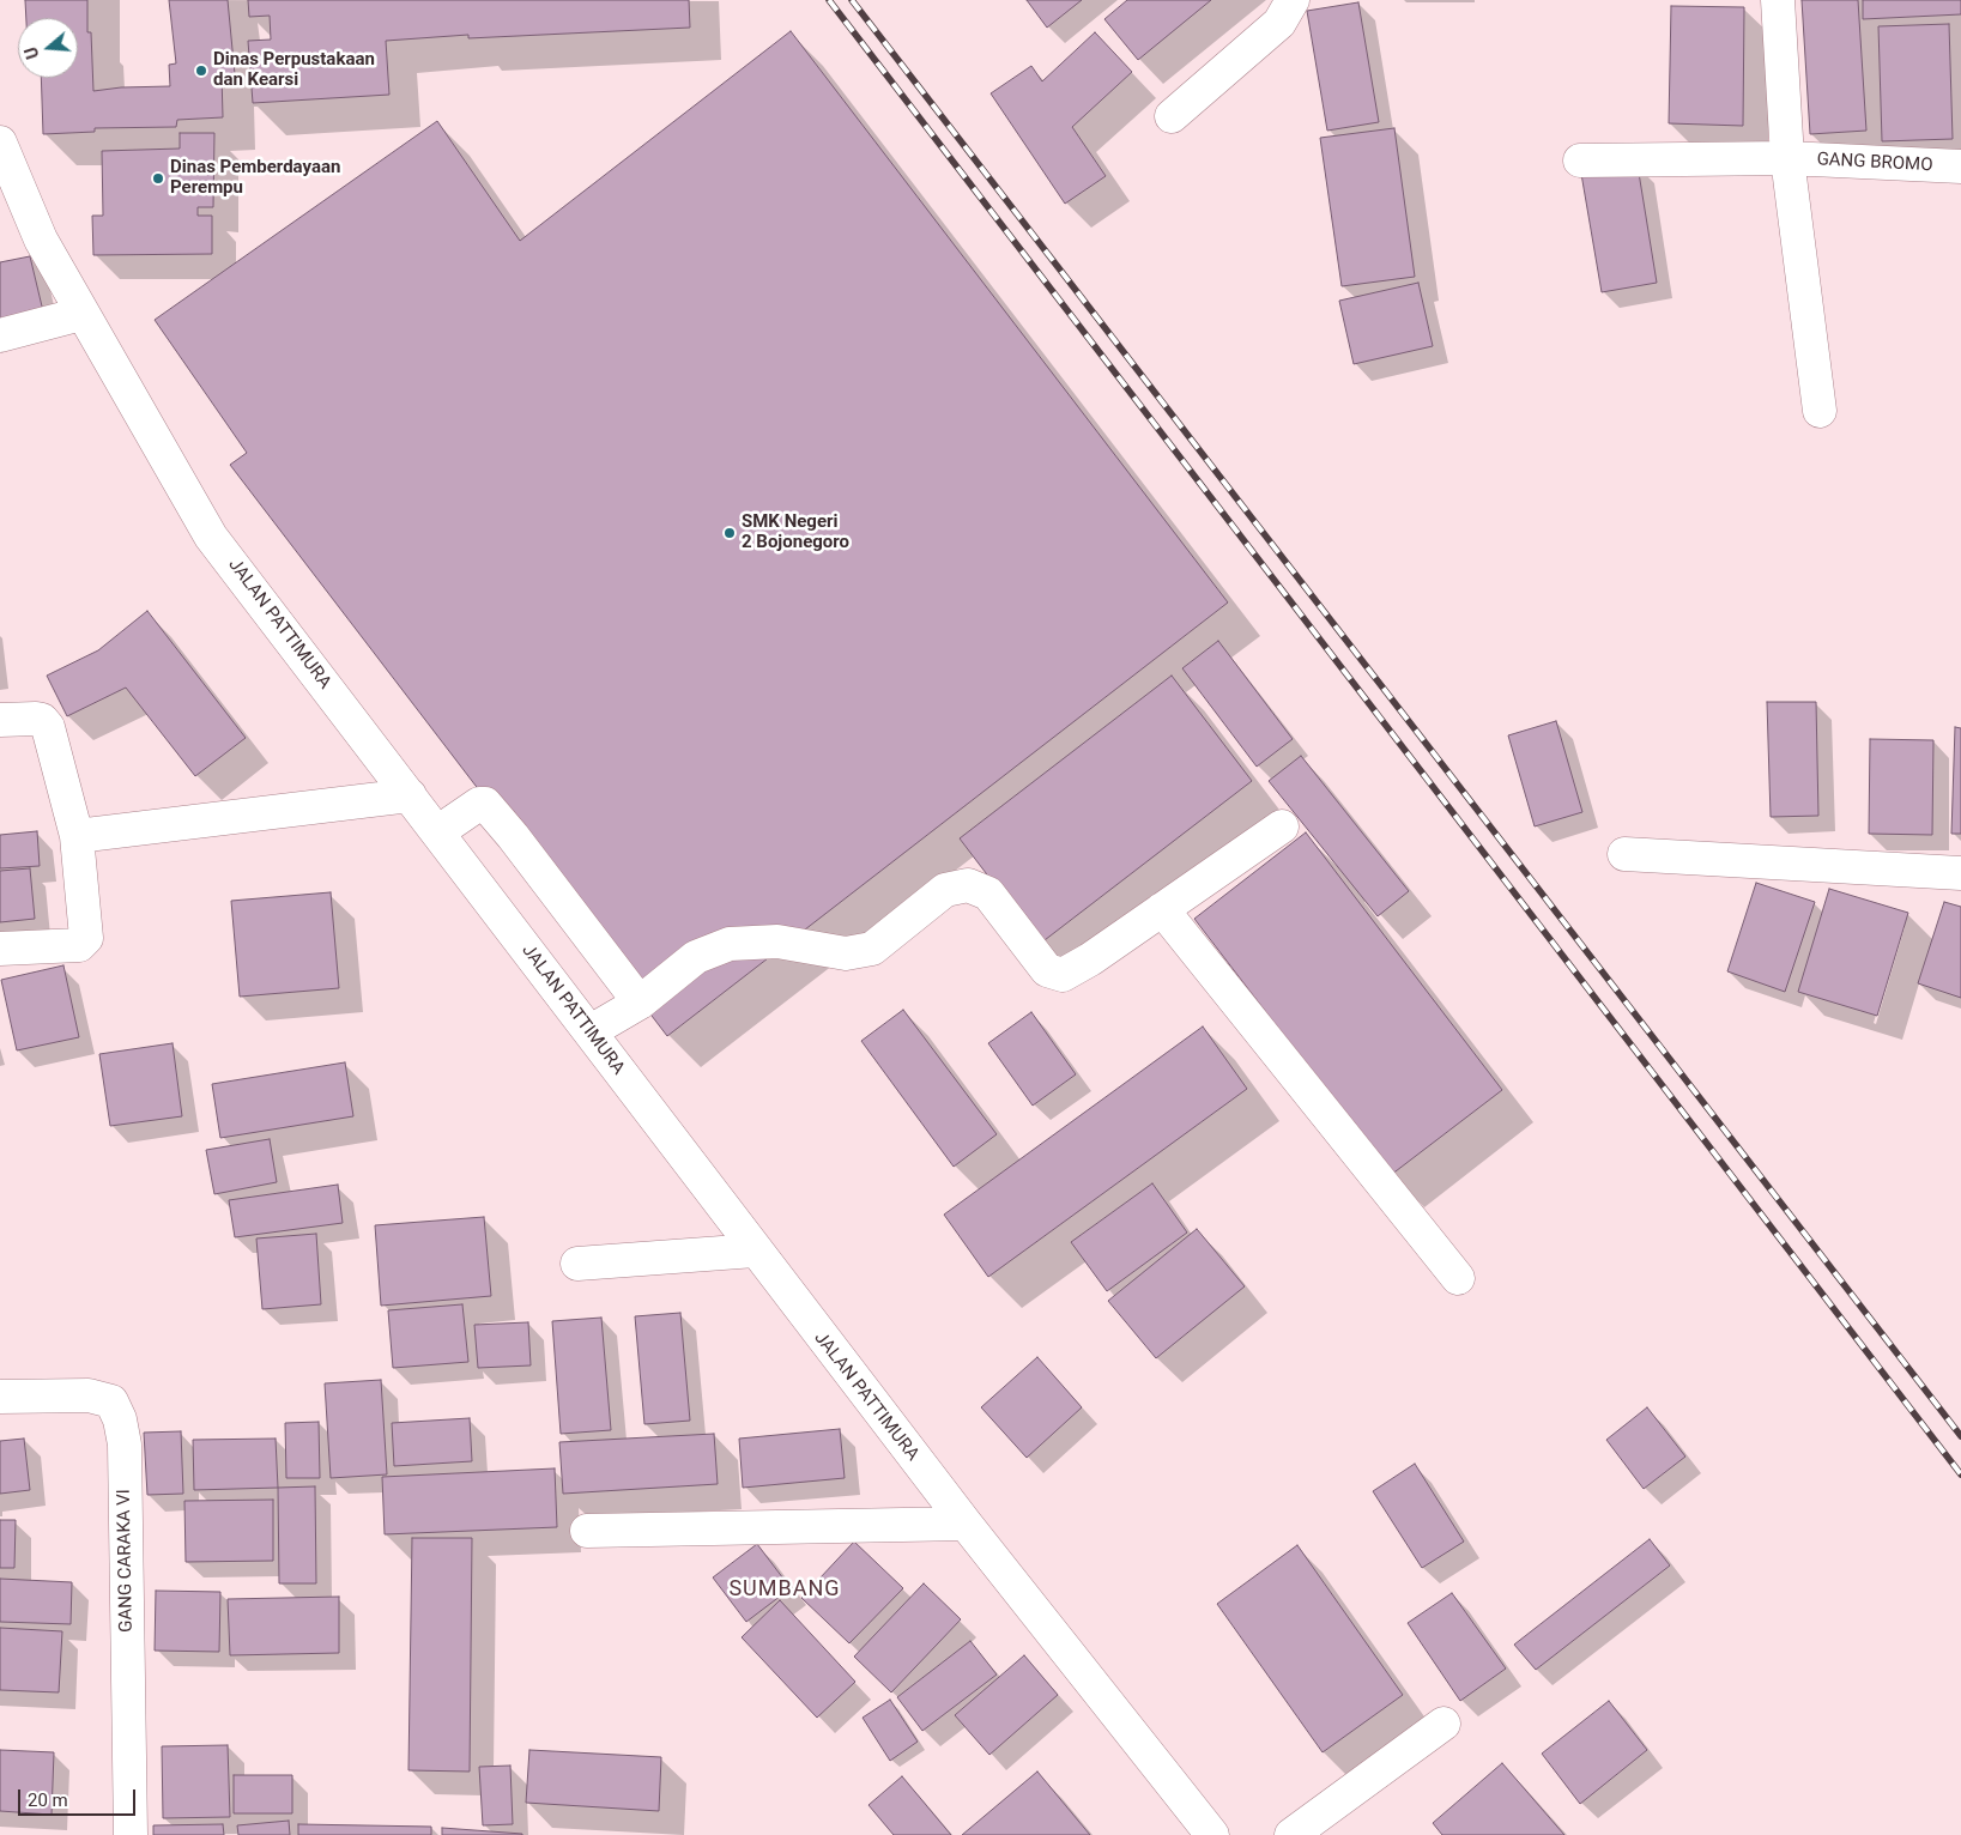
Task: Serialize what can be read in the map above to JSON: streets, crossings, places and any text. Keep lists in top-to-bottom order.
{
  "streets": {
    "street": ["GANG BROMO", "JALAN PATTIMURA", "GANG CARAKA VI"]
  },
  "districts": ["SUMBANG"],
  "places": ["Dinas Perpustakaan dan Kearsi", "Dinas Pemberdayaan Perempu", "SMK Negeri 2 Bojonegoro"],
  "scale_bar": "20 m",
  "north": "left"
}
